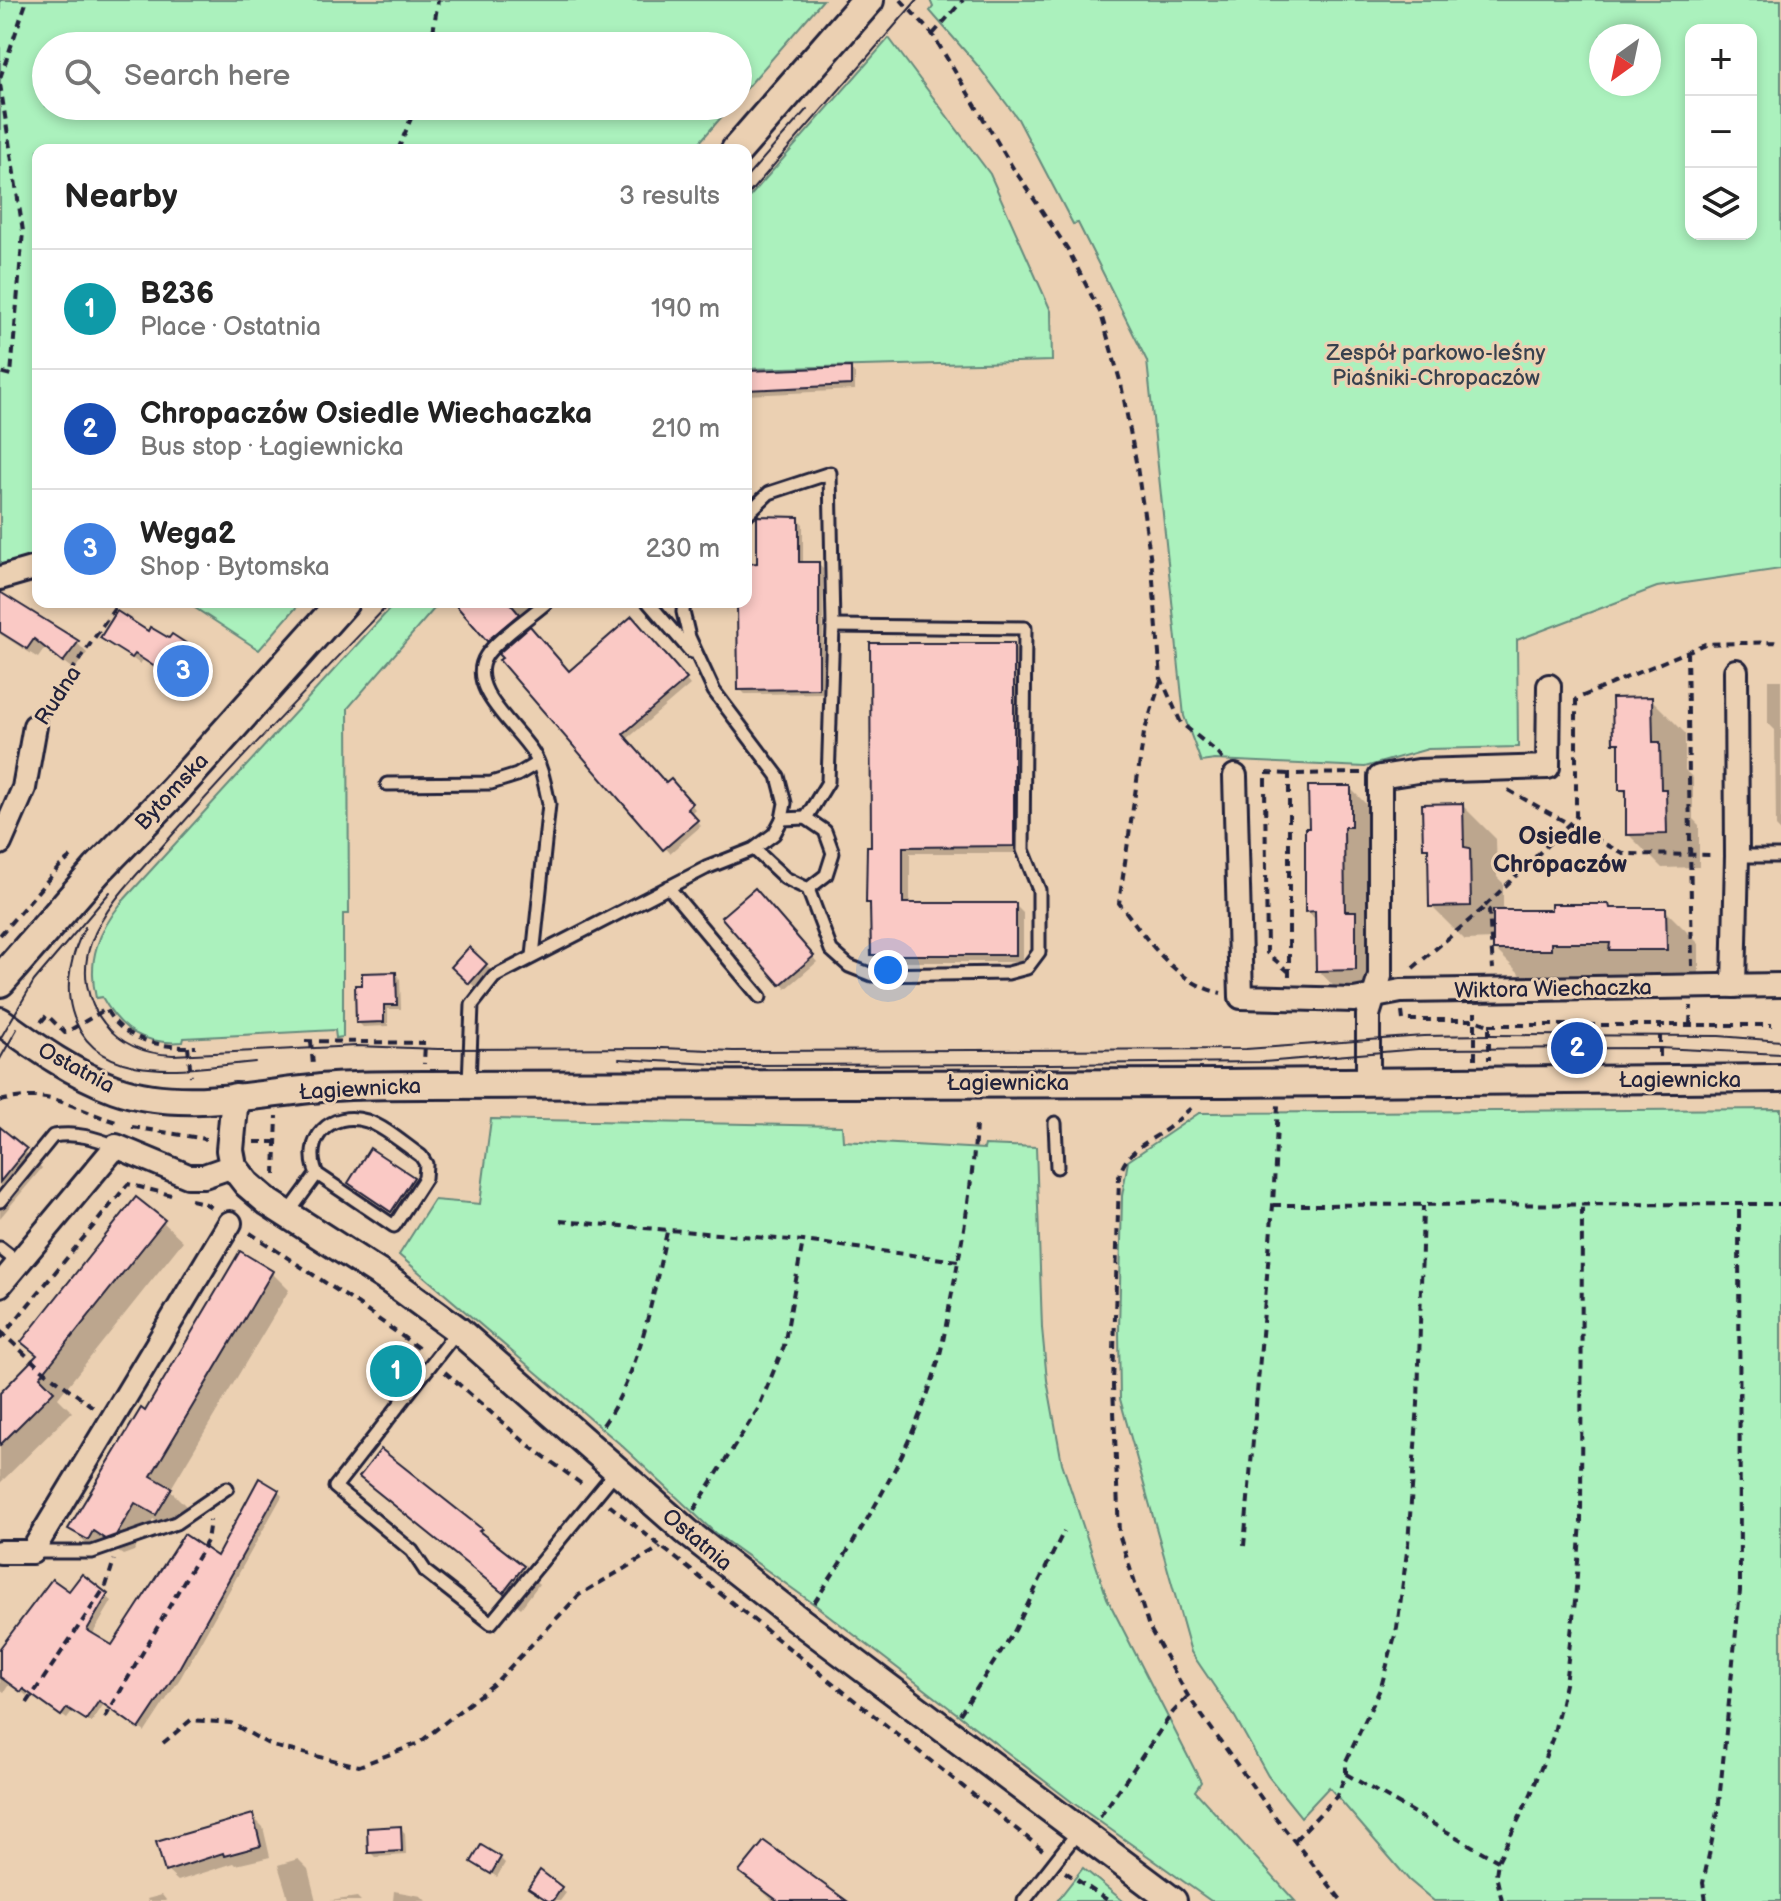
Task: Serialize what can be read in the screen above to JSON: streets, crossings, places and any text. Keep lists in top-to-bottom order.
{
  "streets": {
    "main road": ["Bytomska"],
    "street": [
      "Rudna",
      "Wiktora Wiechaczka",
      "Ostatnia",
      "Łagiewnicka"
    ]
  },
  "crossings": [
    ["Ostatnia", "Łagiewnicka"]
  ],
  "districts": ["Osiedle Chropaczów"],
  "parks": ["Zespół parkowo-leśny Piaśniki-Chropaczów"],
  "north": "bottom left",
  "page": {
    "map_buttons": ["+", "−"],
    "search": "Search here",
    "heading": ["Nearby", "3 results"],
    "list": [
      {
        "mark": "1",
        "name": "B236",
        "note": "Place · Ostatnia",
        "value": "190 m"
      },
      {
        "mark": "2",
        "name": "Chropaczów Osiedle Wiechaczka",
        "note": "Bus stop · Łagiewnicka",
        "value": "210 m"
      },
      {
        "mark": "3",
        "name": "Wega2",
        "note": "Shop · Bytomska",
        "value": "230 m"
      }
    ],
    "pins": ["3", "2", "1"]
  }
}
